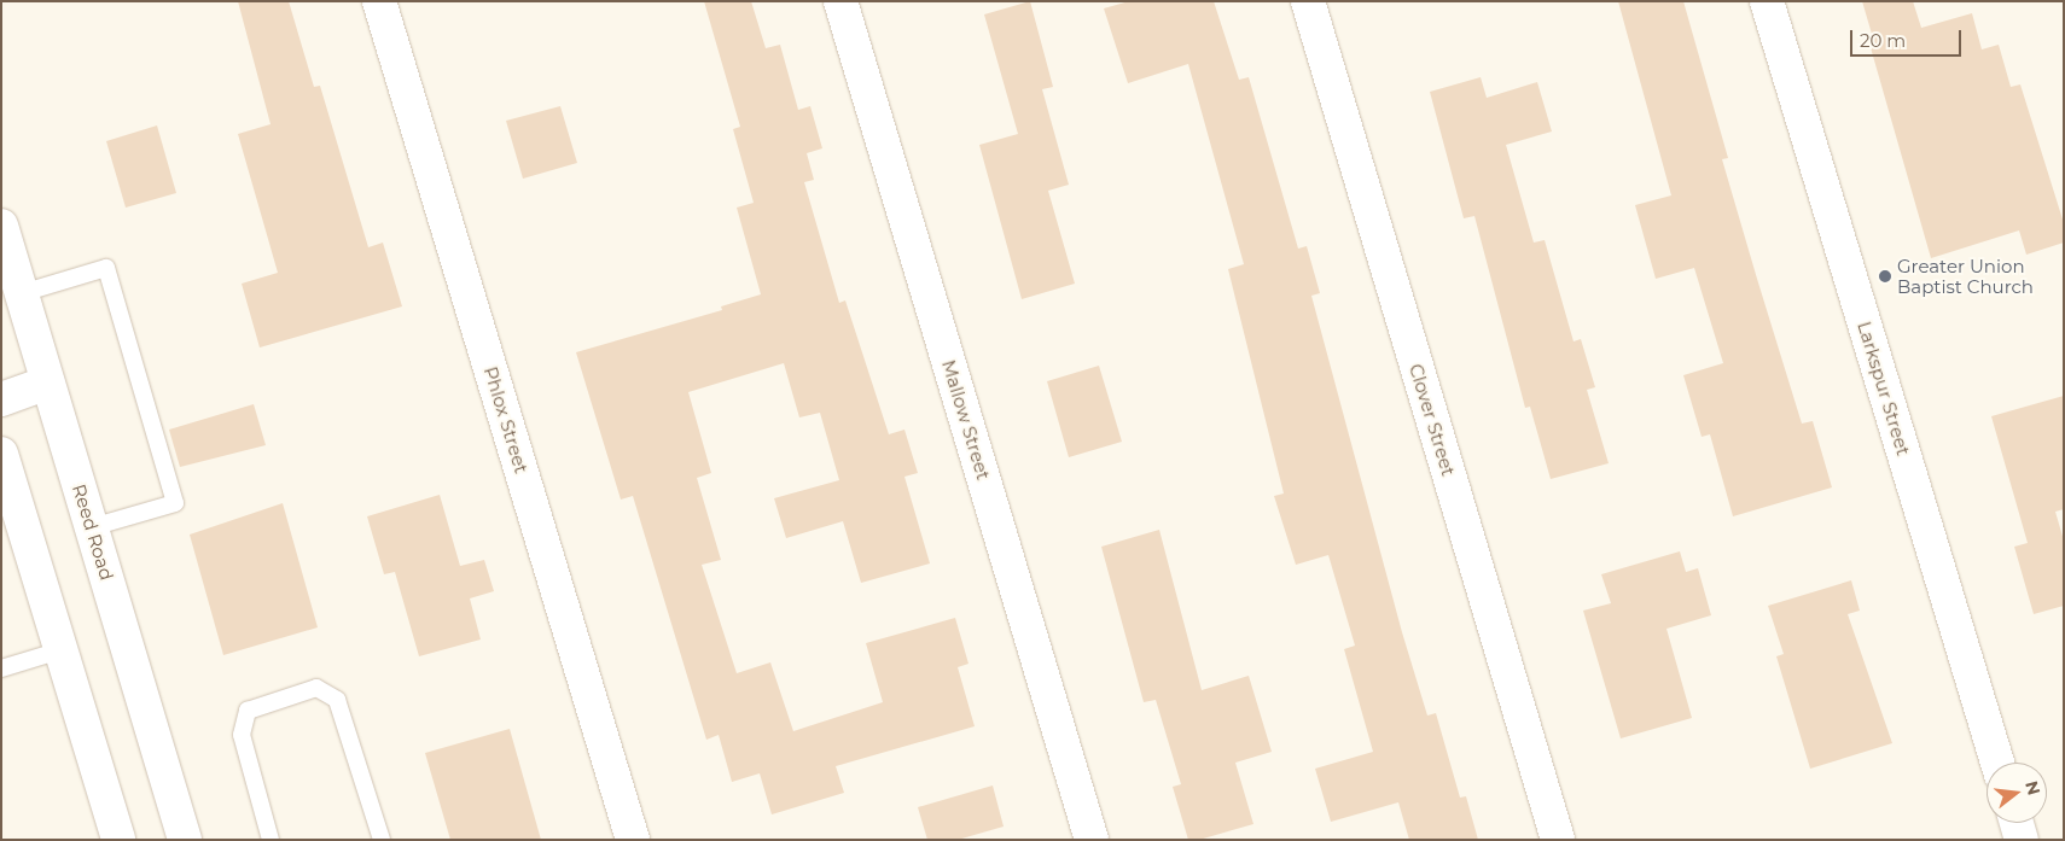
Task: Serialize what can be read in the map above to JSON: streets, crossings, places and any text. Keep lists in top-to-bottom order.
{
  "streets": {
    "street": [
      "Larkspur Street",
      "Phlox Street",
      "Mallow Street",
      "Clover Street",
      "Reed Road"
    ]
  },
  "places": ["Greater Union Baptist Church"],
  "scale_bar": "20 m",
  "north": "right"
}
